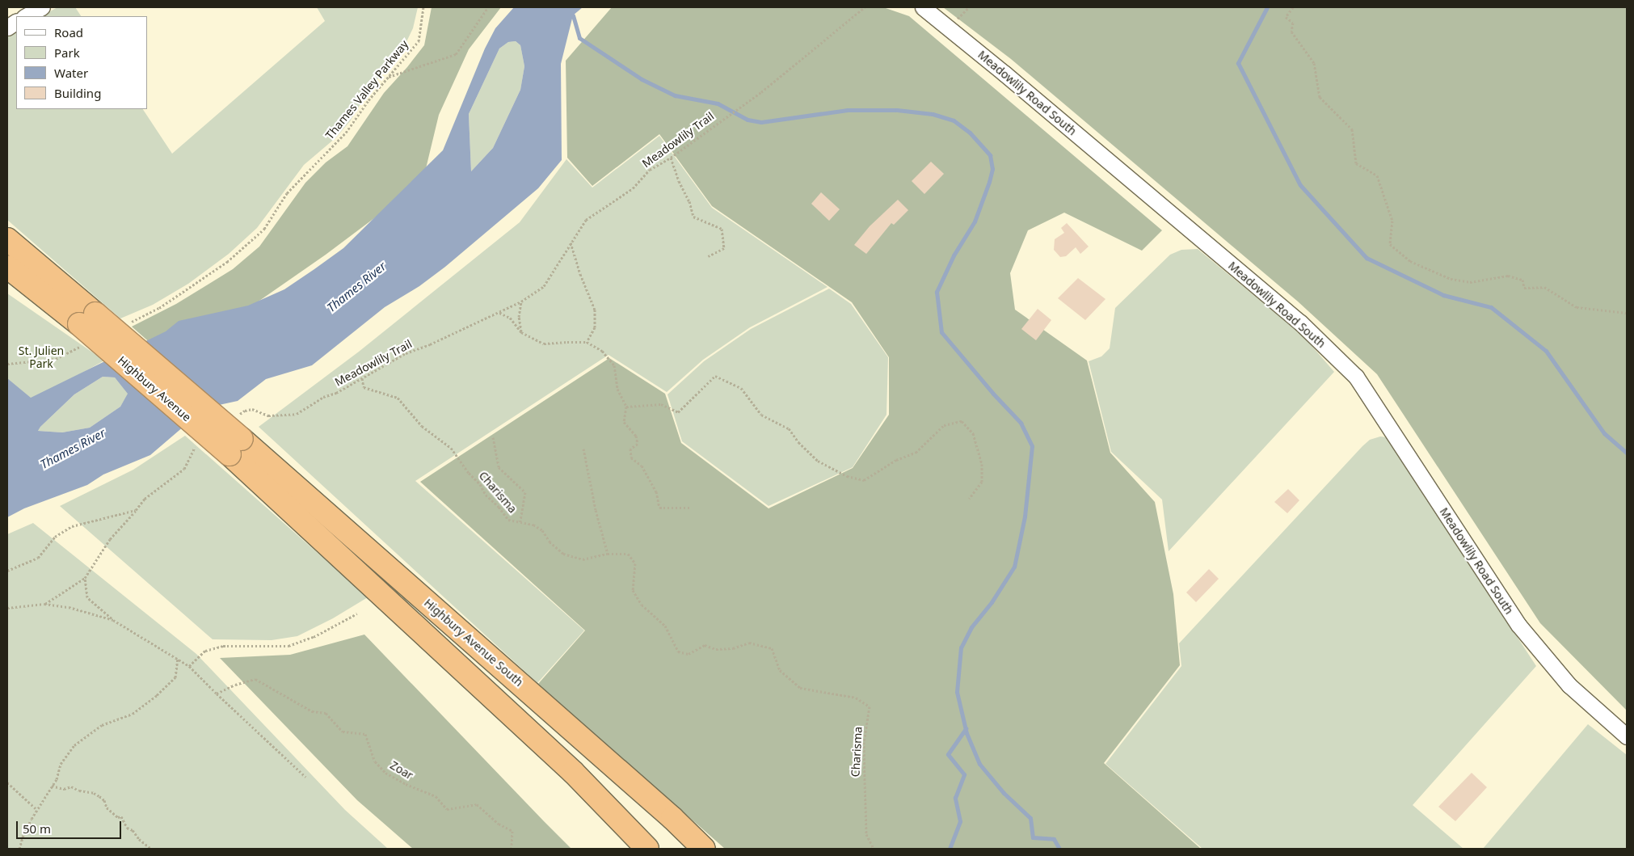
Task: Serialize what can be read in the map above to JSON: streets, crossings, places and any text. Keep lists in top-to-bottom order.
{
  "streets": {
    "highway": ["Highbury Avenue", "Highbury Avenue South"],
    "street": ["Meadowlily Road South"],
    "path": [
      "Thames Valley Parkway",
      "Meadowlily Trail",
      "Charisma",
      "Zoar"
    ]
  },
  "crossings": [
    ["Meadowlily Trail", "Charisma"],
    ["Highbury Avenue", "Highbury Avenue South"]
  ],
  "water": ["Thames River"],
  "parks": ["St. Julien Park"],
  "legend": [
    "Road",
    "Park",
    "Water",
    "Building"
  ],
  "scale_bar": "50 m"
}
